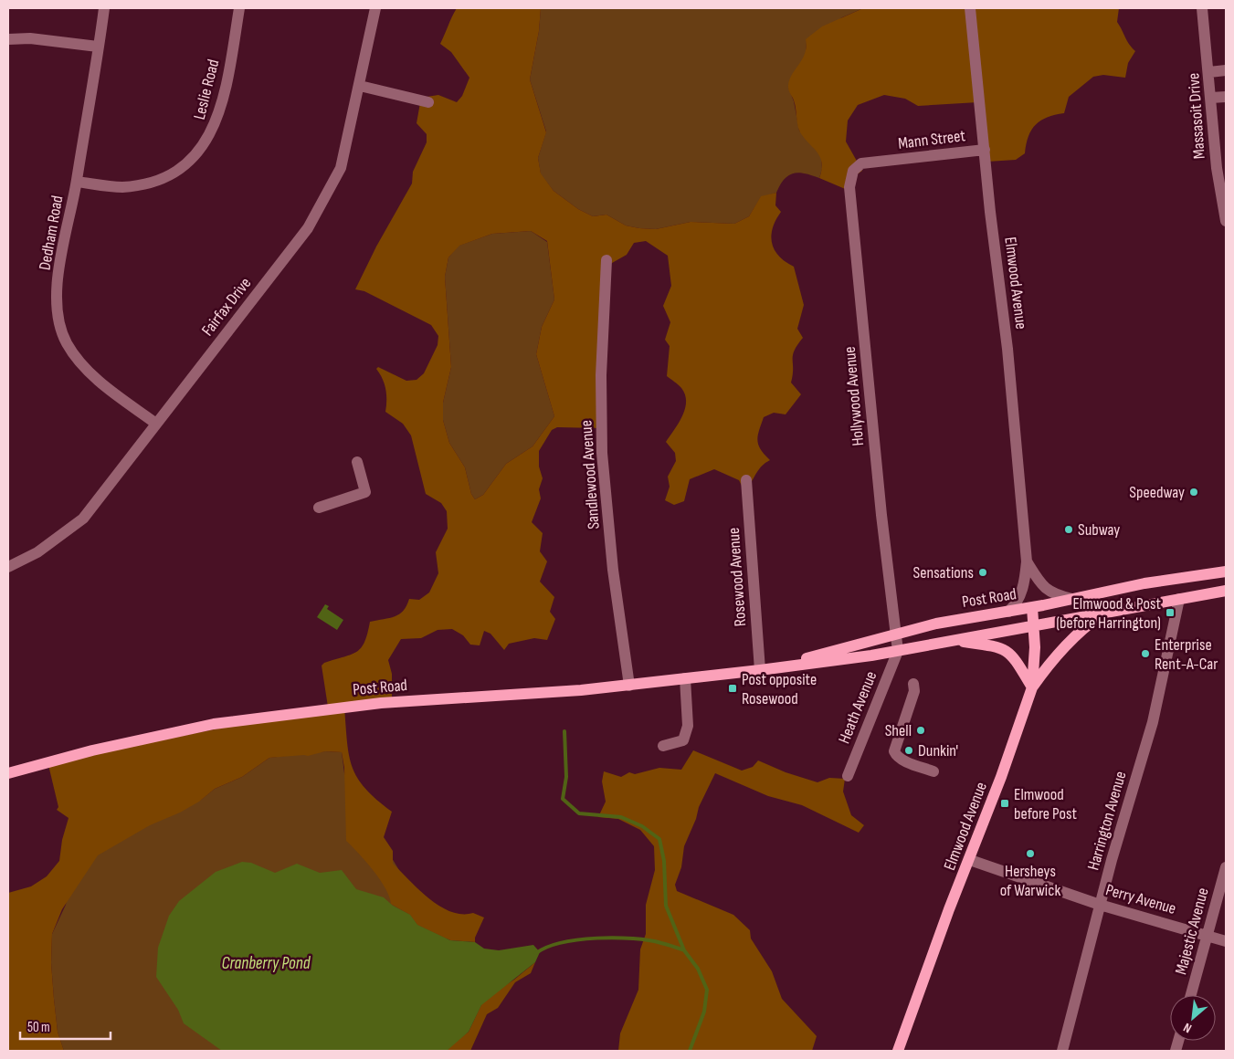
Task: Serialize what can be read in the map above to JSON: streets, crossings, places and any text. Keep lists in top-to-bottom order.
{
  "streets": {
    "main road": ["Elmwood Avenue", "Post Road"],
    "street": [
      "Leslie Road",
      "Massasoit Drive",
      "Mann Street",
      "Dedham Road",
      "Fairfax Drive",
      "Hollywood Avenue",
      "Sandlewood Avenue",
      "Rosewood Avenue",
      "Heath Avenue",
      "Harrington Avenue",
      "Perry Avenue",
      "Majestic Avenue"
    ]
  },
  "crossings": [
    ["Leslie Road", "Dedham Road"],
    ["Mann Street", "Elmwood Avenue"],
    ["Mann Street", "Hollywood Avenue"],
    ["Dedham Road", "Fairfax Drive"],
    ["Elmwood Avenue", "Post Road"],
    ["Elmwood Avenue", "Perry Avenue"],
    ["Hollywood Avenue", "Post Road"],
    ["Hollywood Avenue", "Heath Avenue"],
    ["Sandlewood Avenue", "Post Road"],
    ["Rosewood Avenue", "Post Road"],
    ["Post Road", "Heath Avenue"],
    ["Post Road", "Harrington Avenue"],
    ["Harrington Avenue", "Perry Avenue"],
    ["Perry Avenue", "Majestic Avenue"]
  ],
  "water": ["Cranberry Pond"],
  "places": {
    "other": [
      "Speedway",
      "Subway",
      "Sensations",
      "Enterprise Rent-A-Car",
      "Shell",
      "Dunkin'",
      "Hersheys of Warwick"
    ],
    "transit": ["Elmwood & Post (before Harrington)", "Post opposite Rosewood", "Elmwood before Post"]
  },
  "scale_bar": "50 m",
  "north": "bottom left"
}
